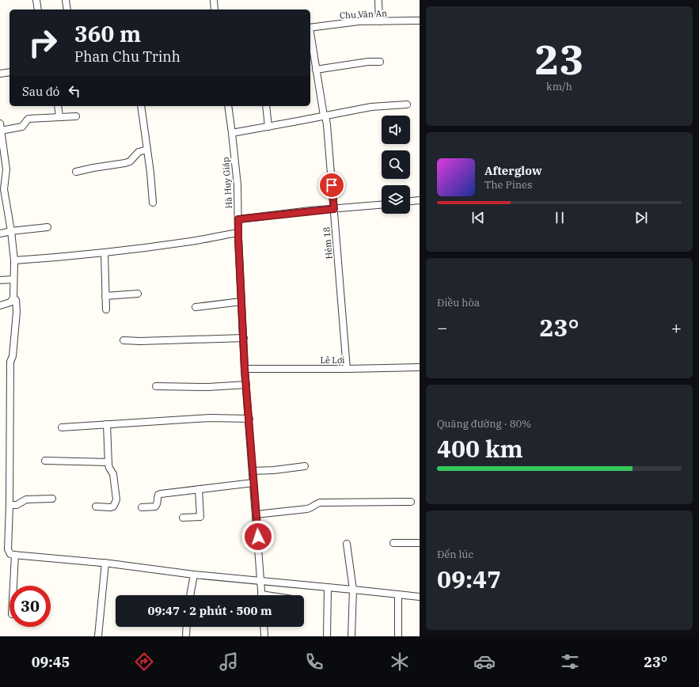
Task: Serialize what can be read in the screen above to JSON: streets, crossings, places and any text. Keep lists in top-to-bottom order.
{
  "streets": {
    "street": [
      "Chu Văn An",
      "Hà Huy Giáp",
      "Hẻm 18",
      "Lê Lợi"
    ]
  },
  "crossings": [
    ["Hà Huy Giáp", "Lê Lợi"],
    ["Hẻm 18", "Lê Lợi"]
  ],
  "page": {
    "tile": [
      ["23", "km/h"],
      "Điều hòa",
      ["Quãng đường · 80%", "400 km"],
      ["Đến lúc", "09:47"]
    ],
    "turn": ["360 m", "Phan Chu Trinh"],
    "then": "Sau đó",
    "song": ["Afterglow", "The Pines"],
    "heat": ["−", "23°", "+"],
    "limit": "30",
    "trip": "09:47 · 2 phút · 500 m",
    "tabs": ["09:45", "23°"]
  }
}
